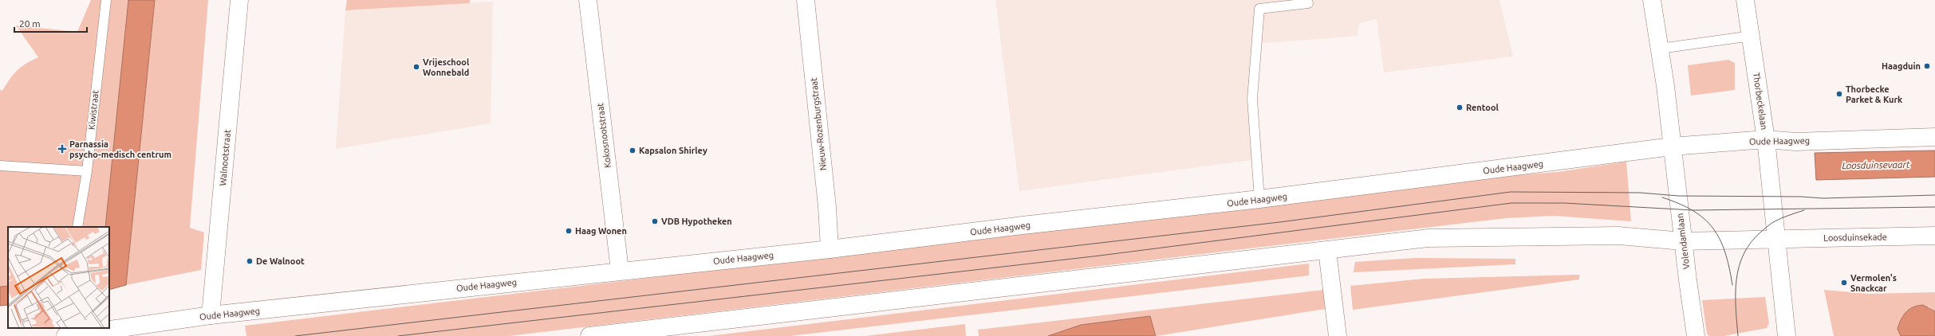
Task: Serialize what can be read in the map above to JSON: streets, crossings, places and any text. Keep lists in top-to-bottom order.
{
  "streets": {
    "main road": [
      "Thorbeckelaan",
      "Nieuw-Rozenburgstraat",
      "Kokosnootstraat",
      "Oude Haagweg",
      "Walnootstraat",
      "Loosduinsekade",
      "Volendamlaan"
    ],
    "lane": ["Kiwistraat"]
  },
  "crossings": [
    ["Thorbeckelaan", "Oude Haagweg"],
    ["Thorbeckelaan", "Loosduinsekade"],
    ["Nieuw-Rozenburgstraat", "Oude Haagweg"],
    ["Kokosnootstraat", "Oude Haagweg"],
    ["Oude Haagweg", "Walnootstraat"],
    ["Oude Haagweg", "Volendamlaan"]
  ],
  "water": ["Loosduinsevaart"],
  "places": {
    "other": [
      "Haagduin",
      "Vrijeschool Wonnebald",
      "Thorbecke Parket & Kurk",
      "Rentool",
      "Kapsalon Shirley",
      "VDB Hypotheken",
      "Haag Wonen",
      "De Walnoot",
      "Vermolen's Snackcar"
    ],
    "health": ["Parnassia psycho-medisch centrum"]
  },
  "scale_bar": "20 m"
}
